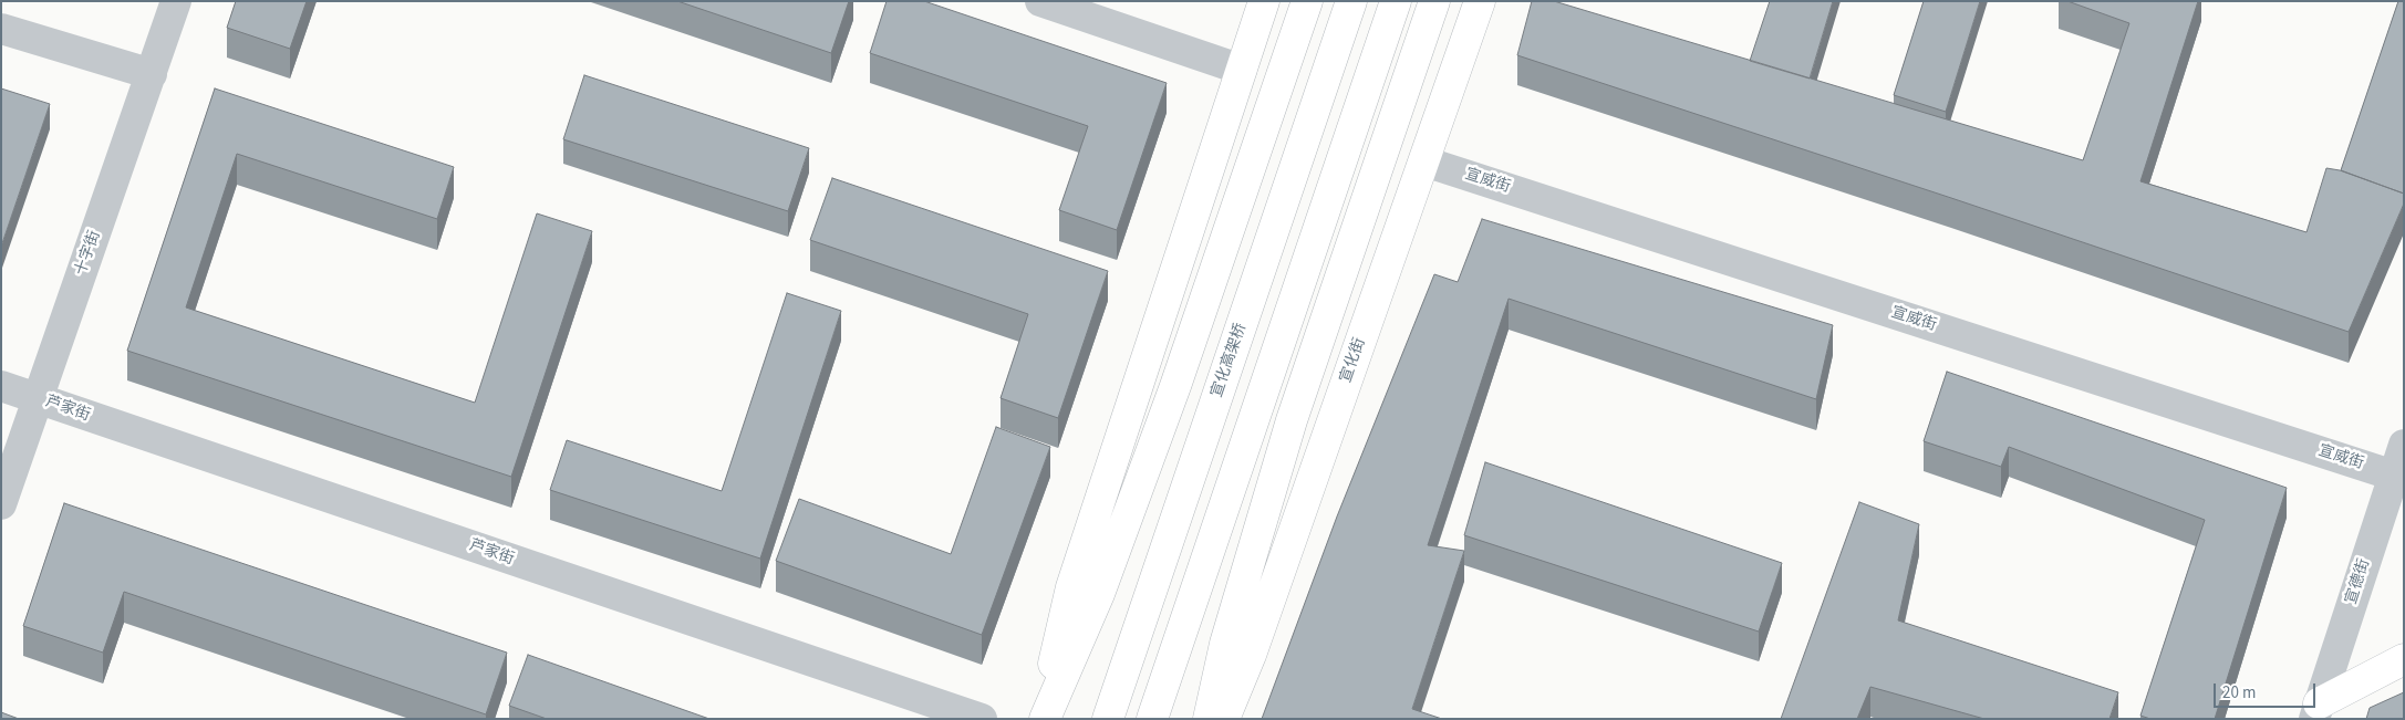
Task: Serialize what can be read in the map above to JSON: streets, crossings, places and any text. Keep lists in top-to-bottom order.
{
  "streets": {
    "main road": ["宣化高架桥", "宣化街"],
    "street": [
      "宣威街",
      "十字街",
      "芦家街",
      "宣德街"
    ]
  },
  "crossings": [
    ["宣威街", "宣化街"],
    ["宣威街", "宣德街"],
    ["十字街", "芦家街"]
  ],
  "scale_bar": "20 m"
}
